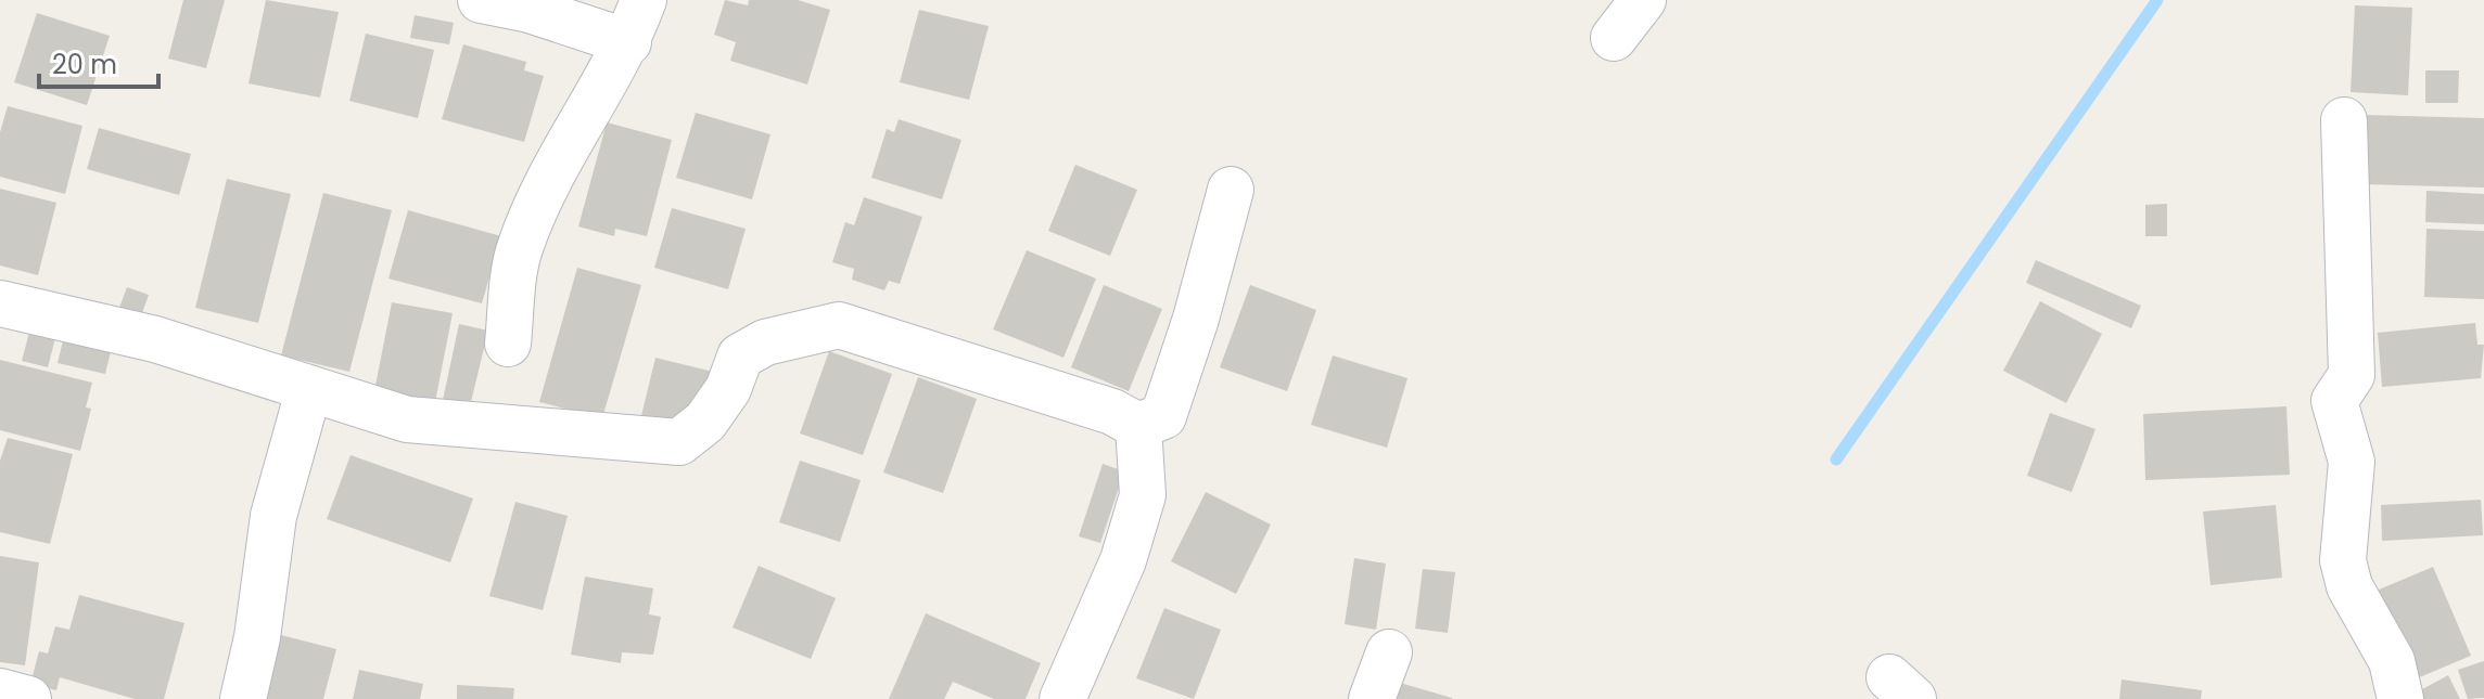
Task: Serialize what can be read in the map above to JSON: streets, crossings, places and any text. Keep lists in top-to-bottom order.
{
  "scale_bar": "20 m"
}
